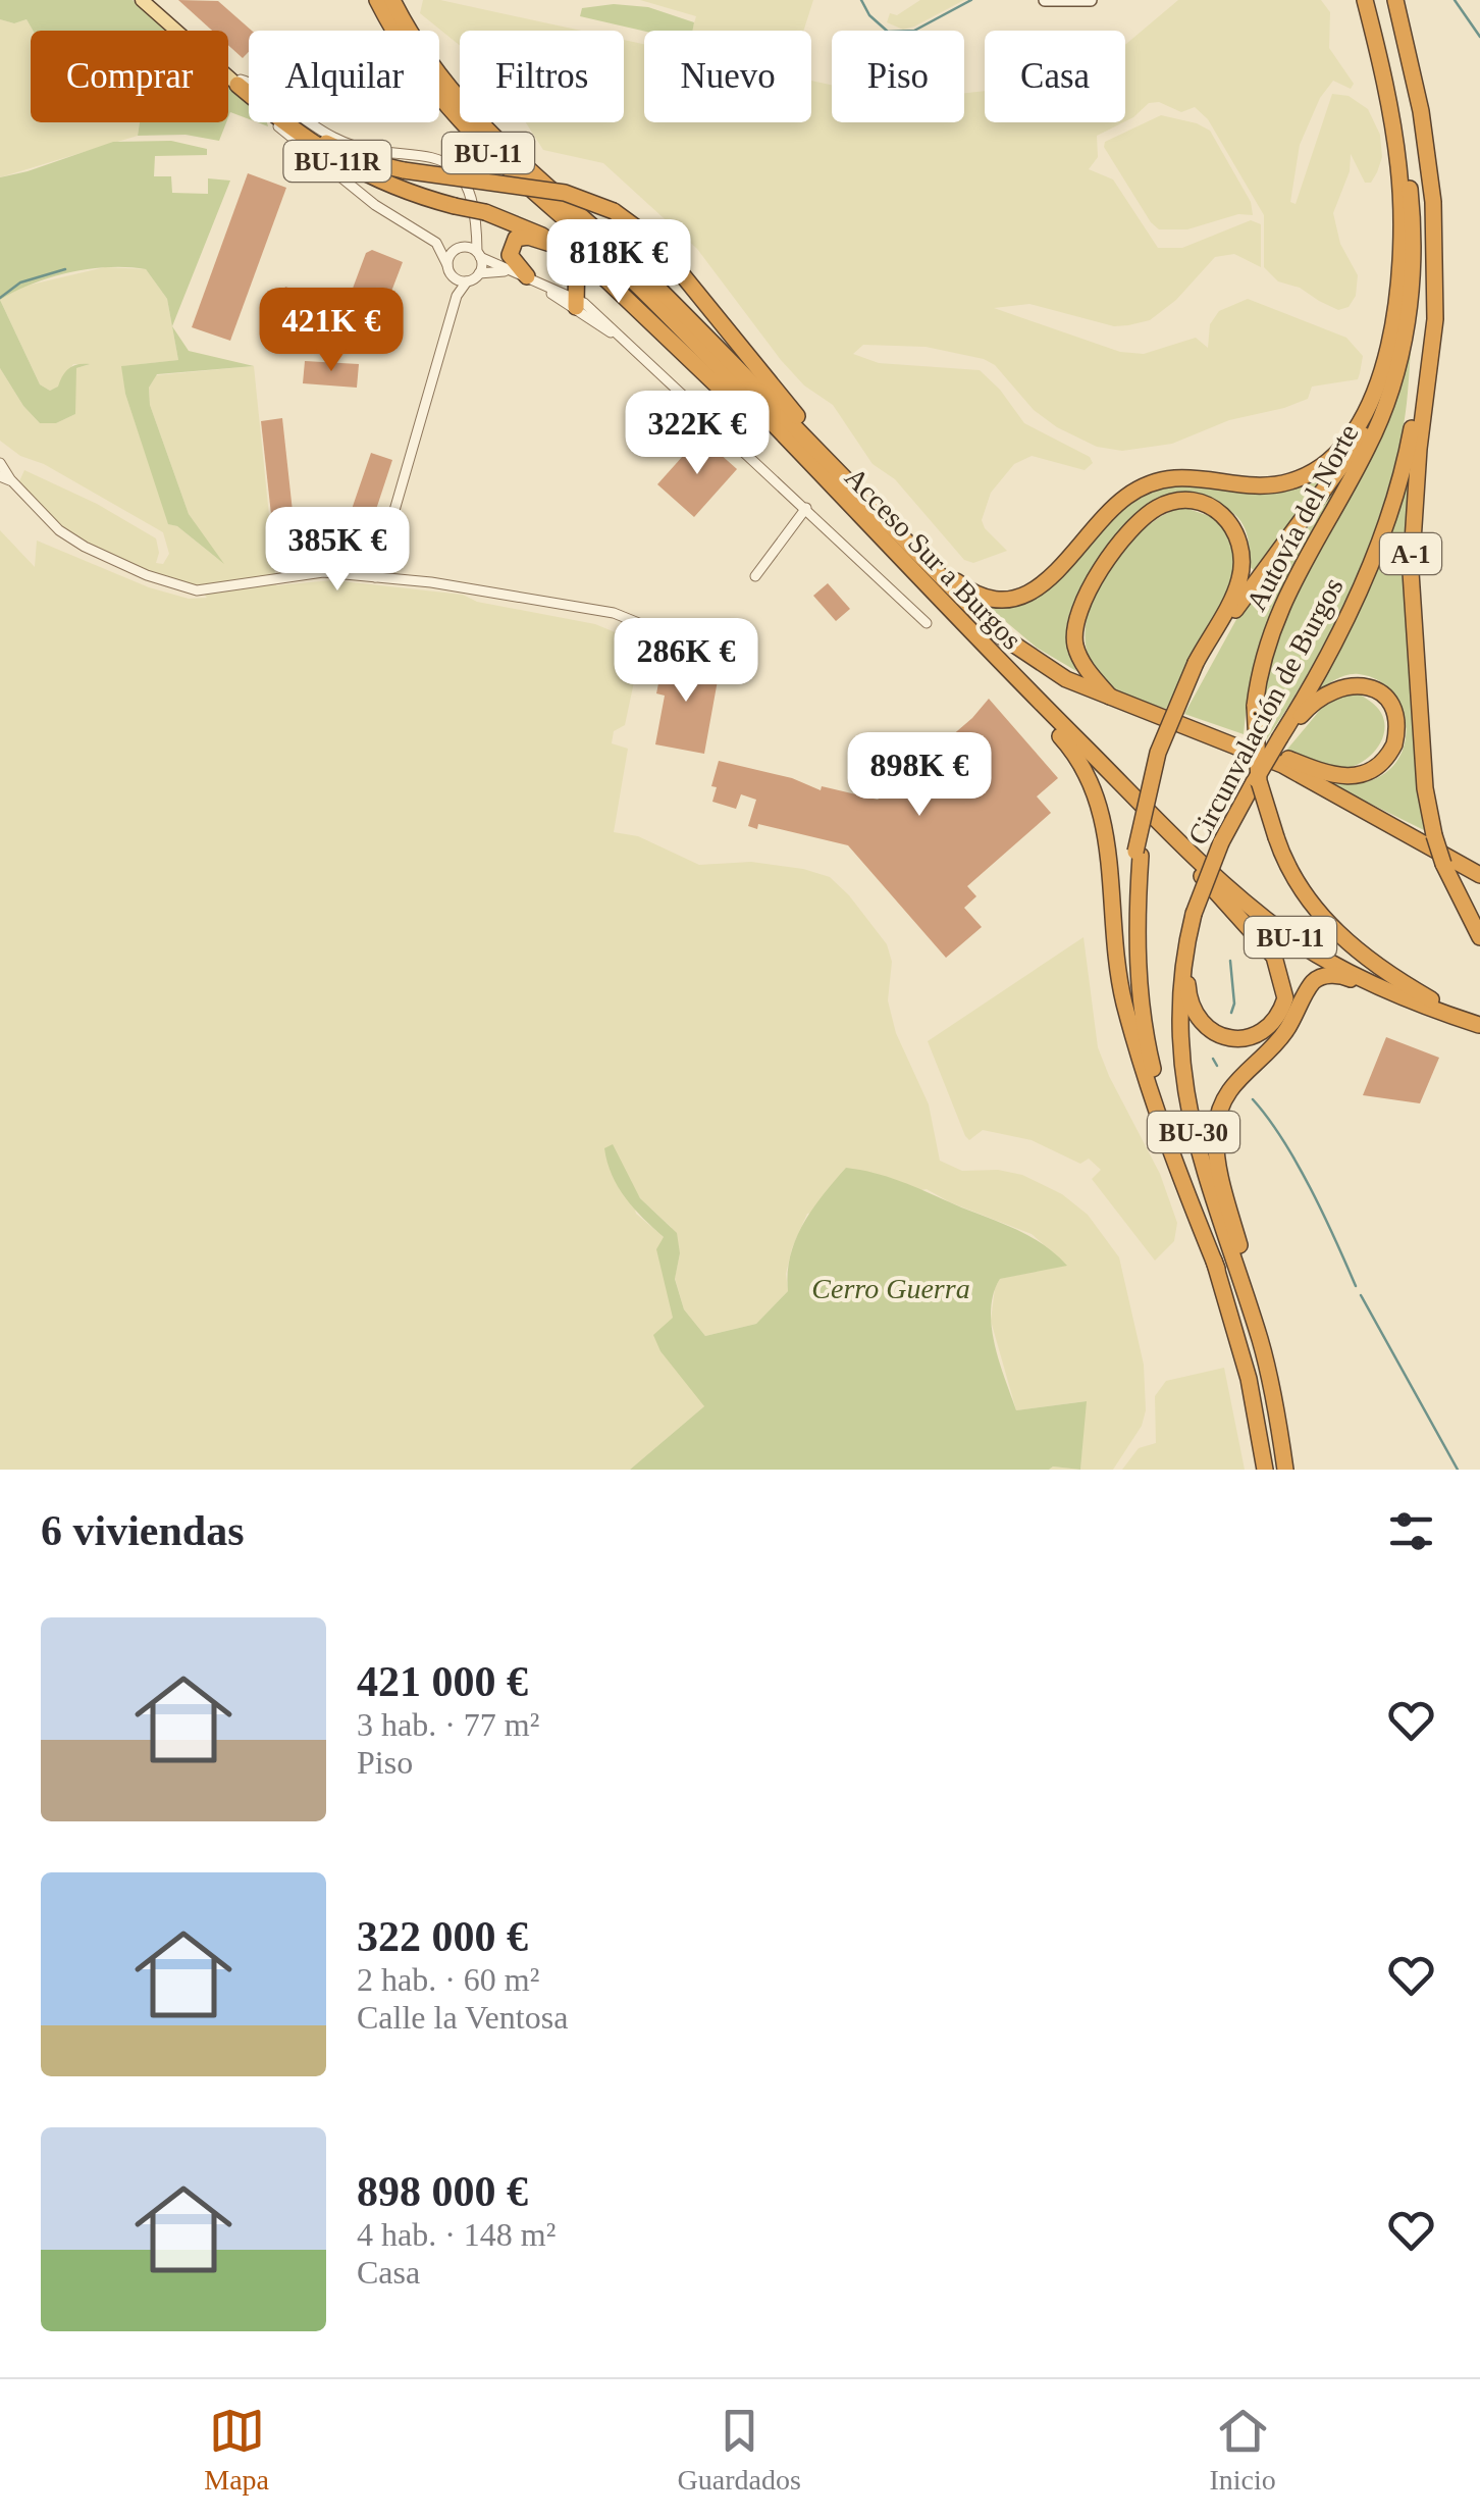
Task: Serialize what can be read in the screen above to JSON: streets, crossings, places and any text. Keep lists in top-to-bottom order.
{
  "streets": {
    "highway": [
      "BU-11",
      "BU-11R",
      "Autovía del Norte",
      "A-1",
      "Acceso Sur a Burgos",
      "Circunvalación de Burgos",
      "BU-30"
    ]
  },
  "crossings": [
    ["BU-11R", "Acceso Sur a Burgos"],
    ["Autovía del Norte", "Acceso Sur a Burgos"],
    ["Autovía del Norte", "Circunvalación de Burgos"],
    ["A-1", "Circunvalación de Burgos"]
  ],
  "parks": ["Cerro Guerra"],
  "page": {
    "chip": [
      "Comprar",
      "Alquilar",
      "Filtros",
      "Nuevo",
      "Piso",
      "Casa"
    ],
    "price": [
      "818K €",
      "421K €",
      "322K €",
      "385K €",
      "286K €",
      "898K €"
    ],
    "heading": "6 viviendas",
    "list": [
      {
        "name": "421 000 €",
        "note": "3 hab. · 77 m² · Piso"
      },
      {
        "name": "322 000 €",
        "note": "2 hab. · 60 m² · Calle la Ventosa"
      },
      {
        "name": "898 000 €",
        "note": "4 hab. · 148 m² · Casa"
      }
    ],
    "tabs": ["Mapa", "Guardados", "Inicio"]
  }
}
